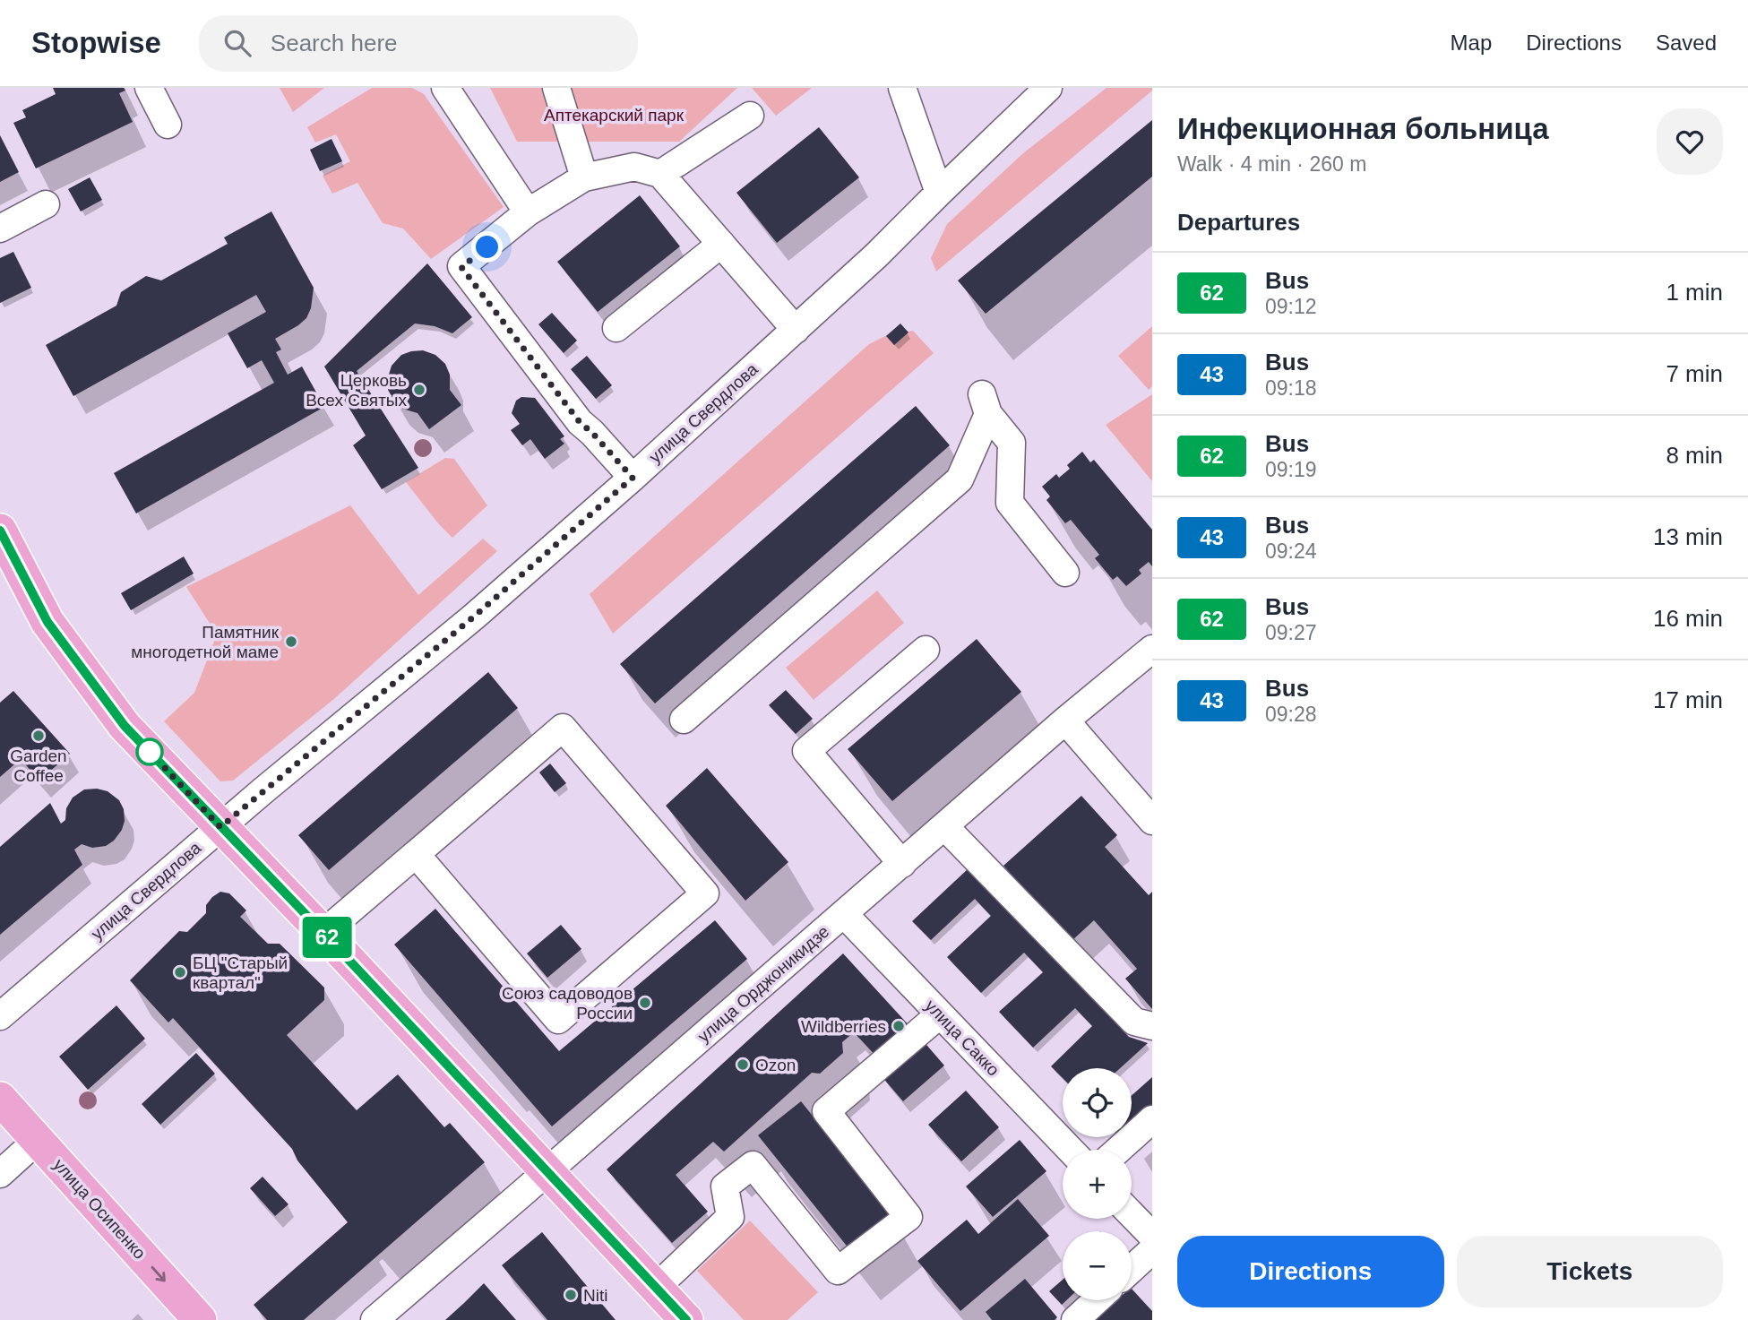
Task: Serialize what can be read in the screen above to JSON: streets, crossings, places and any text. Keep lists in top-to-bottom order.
{
  "streets": {
    "main road": ["улица Осипенко"],
    "street": ["улица Свердлова", "улица Орджоникидзе", "улица Сакко"]
  },
  "crossings": [
    ["улица Орджоникидзе", "улица Сакко"]
  ],
  "one_way": ["улица Осипенко"],
  "parks": ["Аптекарский парк"],
  "places": [
    "Церковь Всех Святых",
    "Памятник многодетной маме",
    "Garden Coffee",
    "БЦ \"Старый квартал\"",
    "Союз садоводов России",
    "Wildberries",
    "Ozon",
    "Niti"
  ],
  "lines": ["bus line 62"],
  "page": {
    "header": "Stopwise",
    "search": "Search here",
    "nav": ["Map", "Directions", "Saved"],
    "on_map": "62",
    "heading": [
      ["Инфекционная больница", "Walk · 4 min · 260 m"],
      "Departures"
    ],
    "list": [
      {
        "mark": "62",
        "name": "Bus",
        "note": "09:12",
        "value": "1 min"
      },
      {
        "mark": "43",
        "name": "Bus",
        "note": "09:18",
        "value": "7 min"
      },
      {
        "mark": "62",
        "name": "Bus",
        "note": "09:19",
        "value": "8 min"
      },
      {
        "mark": "43",
        "name": "Bus",
        "note": "09:24",
        "value": "13 min"
      },
      {
        "mark": "62",
        "name": "Bus",
        "note": "09:27",
        "value": "16 min"
      },
      {
        "mark": "43",
        "name": "Bus",
        "note": "09:28",
        "value": "17 min"
      }
    ],
    "map_buttons": ["+", "−"],
    "buttons": ["Directions", "Tickets"]
  }
}
